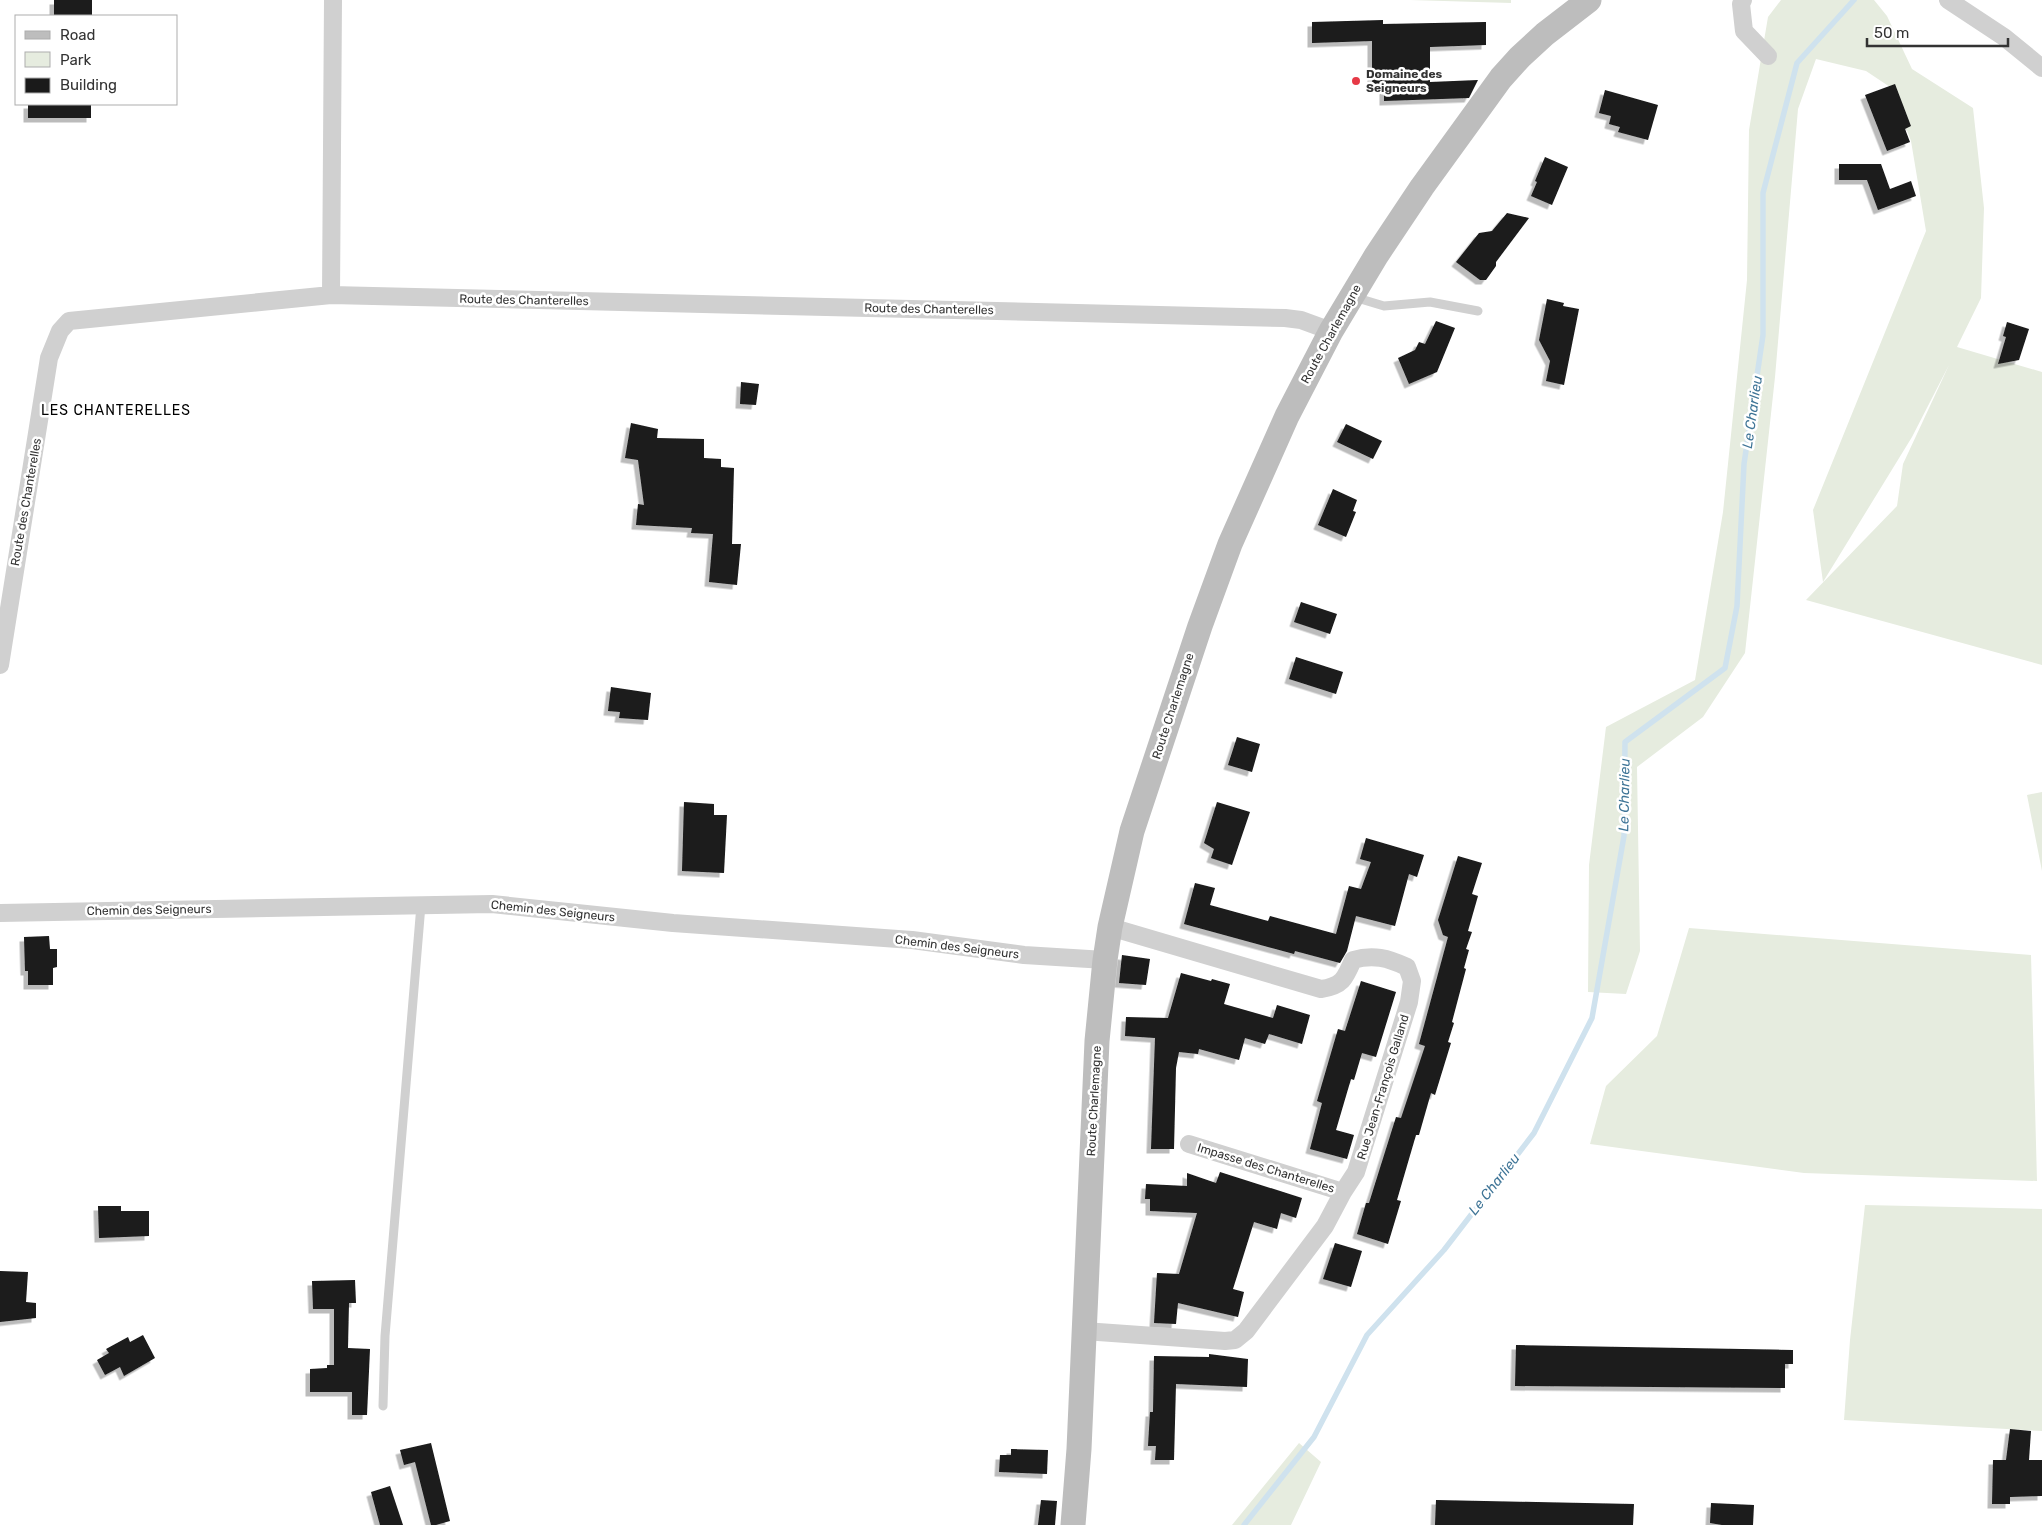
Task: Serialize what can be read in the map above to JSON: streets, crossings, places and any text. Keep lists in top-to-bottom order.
{
  "streets": {
    "main road": ["Route Charlemagne"],
    "street": [
      "Route des Chanterelles",
      "Chemin des Seigneurs",
      "Rue Jean-François Galland",
      "Impasse des Chanterelles"
    ]
  },
  "crossings": [
    ["Route des Chanterelles", "Route Charlemagne"],
    ["Route Charlemagne", "Chemin des Seigneurs"],
    ["Route Charlemagne", "Rue Jean-François Galland"],
    ["Rue Jean-François Galland", "Impasse des Chanterelles"]
  ],
  "districts": ["LES CHANTERELLES"],
  "water": ["Le Charlieu"],
  "places": ["Domaine des Seigneurs"],
  "legend": ["Road", "Park", "Building"],
  "scale_bar": "50 m"
}
